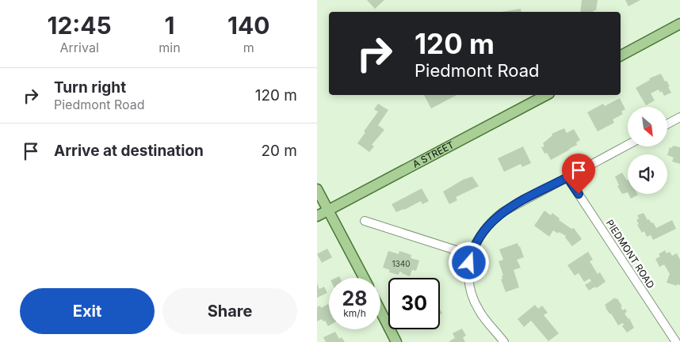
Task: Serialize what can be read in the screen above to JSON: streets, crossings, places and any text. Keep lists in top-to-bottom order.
{
  "streets": {
    "main road": ["A STREET"],
    "street": ["PIEDMONT ROAD"]
  },
  "house_numbers": ["1340"],
  "north": "bottom right",
  "page": {
    "eta": [
      "12:45",
      "Arrival",
      "1",
      "min",
      "140",
      "m"
    ],
    "turn": ["120 m", "Piedmont Road"],
    "list": [
      {
        "name": "Turn right",
        "note": "Piedmont Road",
        "value": "120 m"
      },
      {
        "name": "Arrive at destination",
        "value": "20 m"
      }
    ],
    "speed": "28 km/h",
    "limit": "30",
    "buttons": ["Exit", "Share"]
  }
}
